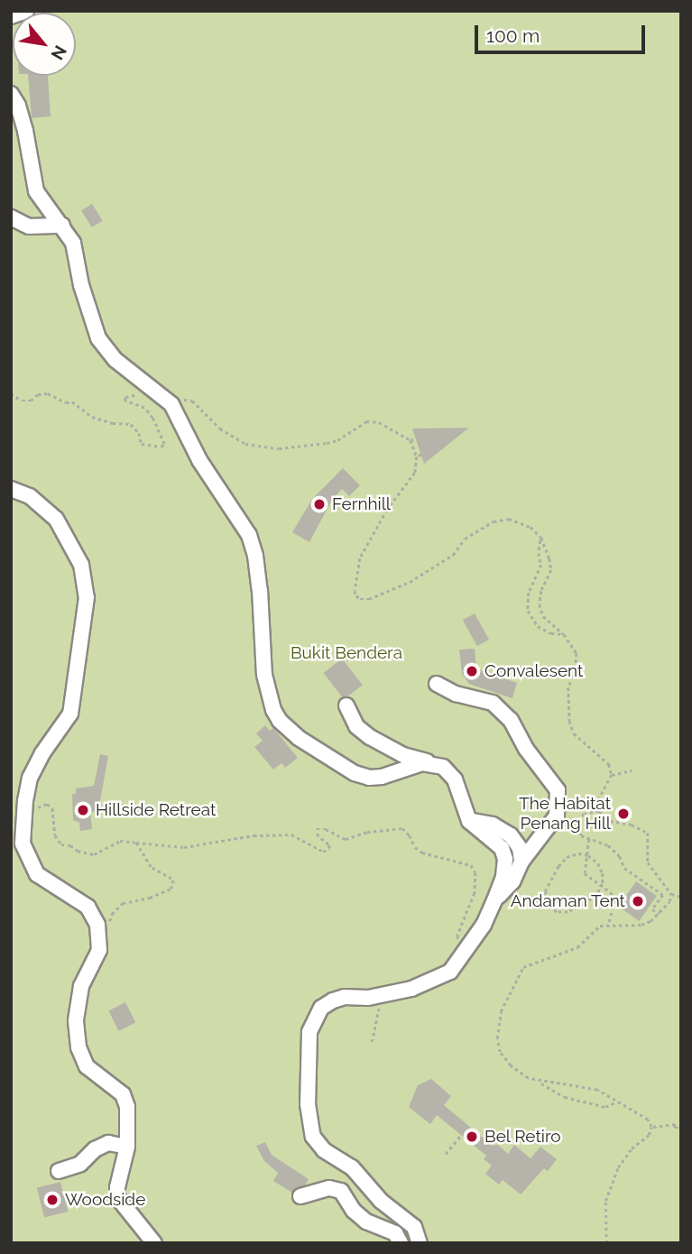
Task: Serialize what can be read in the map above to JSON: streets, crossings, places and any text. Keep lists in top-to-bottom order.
{
  "parks": ["Bukit Bendera"],
  "places": [
    "Fernhill",
    "Convalesent",
    "Hillside Retreat",
    "The Habitat Penang Hill",
    "Andaman Tent",
    "Bel Retiro",
    "Woodside"
  ],
  "scale_bar": "100 m",
  "north": "bottom right"
}
